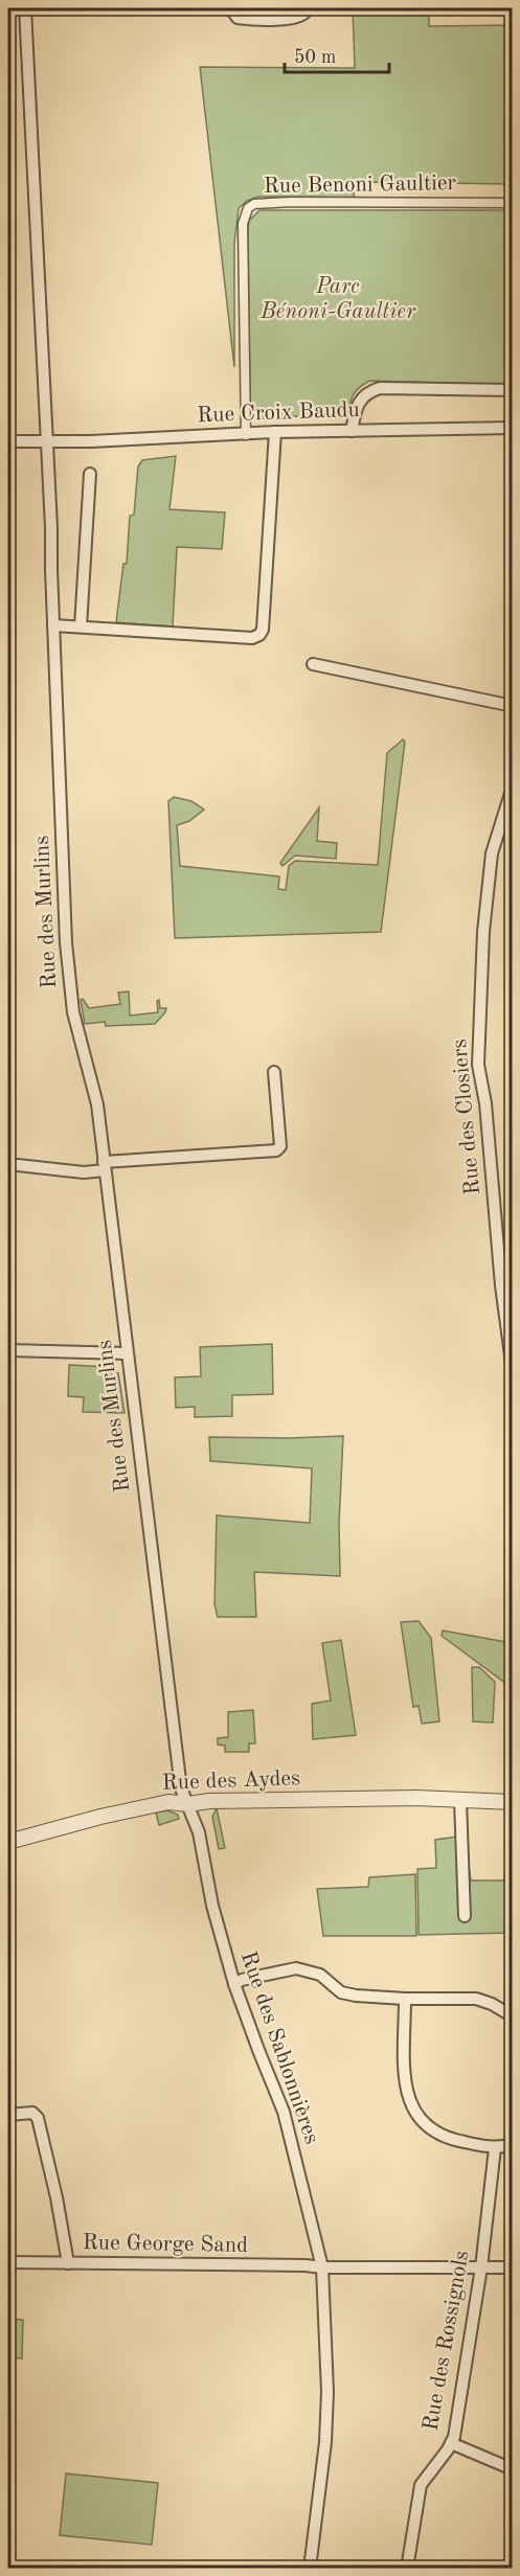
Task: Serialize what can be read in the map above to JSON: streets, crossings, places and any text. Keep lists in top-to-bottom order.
{
  "streets": {
    "street": [
      "Rue Benoni Gaultier",
      "Rue Croix Baudu",
      "Rue des Murlins",
      "Rue des Closiers",
      "Rue des Aydes",
      "Rue des Sablonnières",
      "Rue George Sand",
      "Rue des Rossignols"
    ]
  },
  "crossings": [
    ["Rue Benoni Gaultier", "Rue Croix Baudu"],
    ["Rue Croix Baudu", "Rue des Murlins"],
    ["Rue des Murlins", "Rue des Aydes"],
    ["Rue des Murlins", "Rue des Sablonnières"],
    ["Rue des Aydes", "Rue des Sablonnières"],
    ["Rue des Sablonnières", "Rue George Sand"],
    ["Rue George Sand", "Rue des Rossignols"]
  ],
  "parks": ["Parc Bénoni-Gaultier"],
  "scale_bar": "50 m"
}
